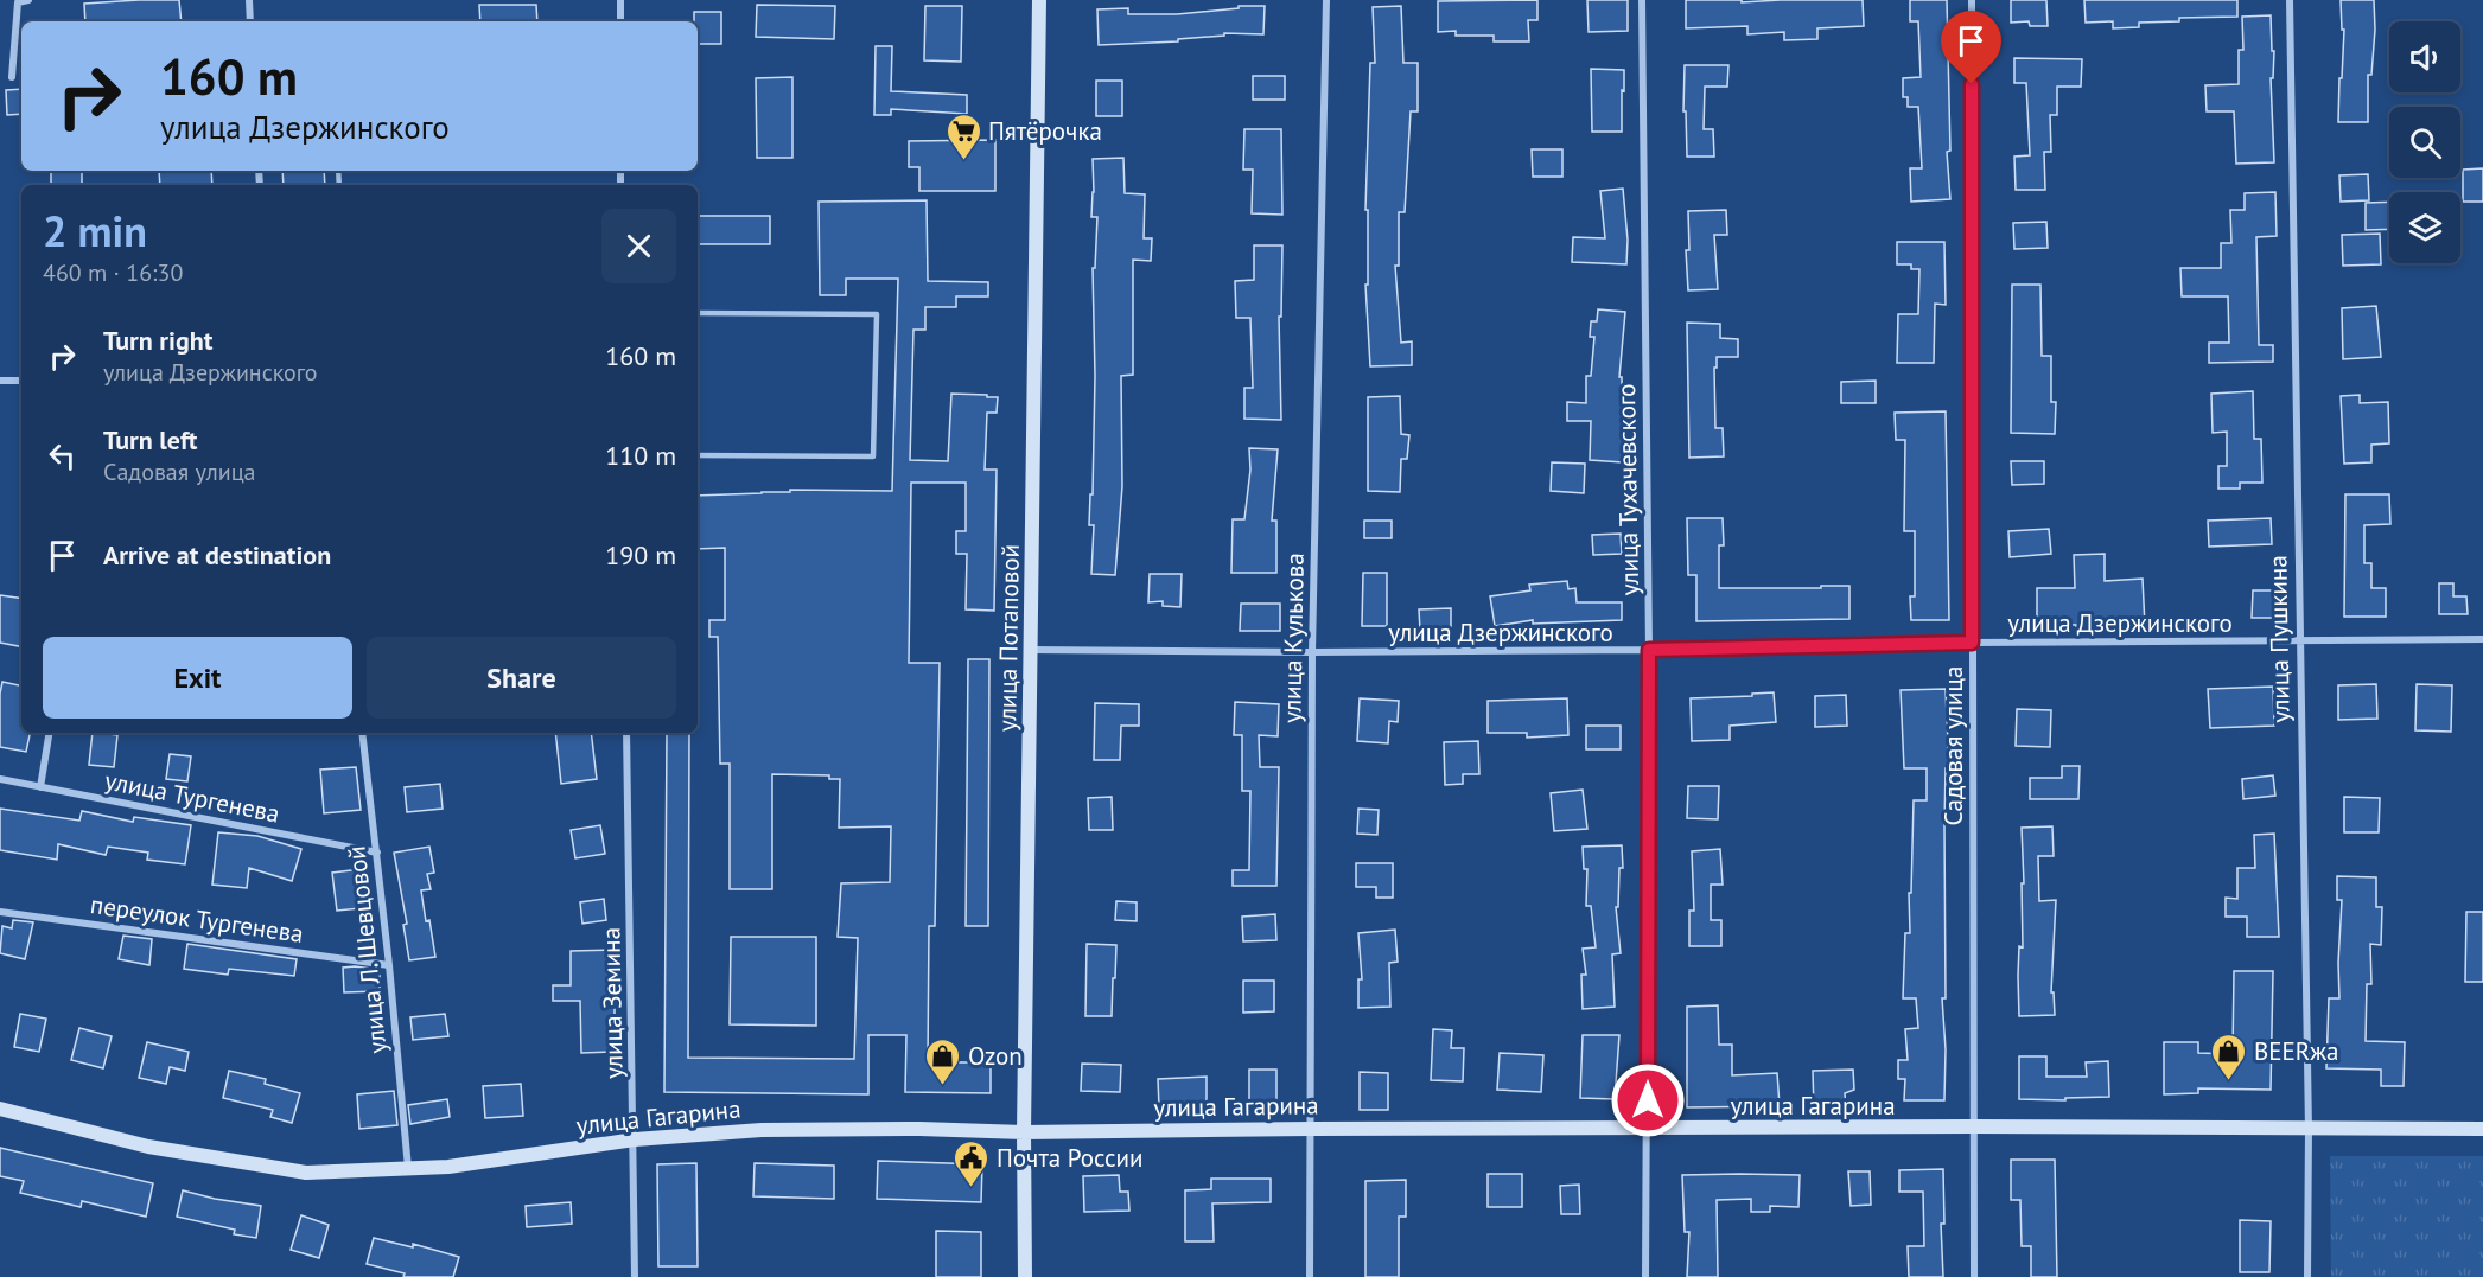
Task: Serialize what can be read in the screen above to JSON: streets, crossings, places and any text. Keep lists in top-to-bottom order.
{
  "streets": {
    "main road": ["улица Потаповой", "улица Гагарина"],
    "street": [
      "улица Тухачевского",
      "улица Дзержинского",
      "улица Кулькова",
      "улица Пушкина",
      "Садовая улица",
      "улица Тургенева",
      "переулок Тургенева",
      "улица Л. Шевцовой",
      "улица Земина"
    ]
  },
  "crossings": [
    ["улица Тухачевского", "улица Дзержинского"],
    ["улица Тухачевского", "улица Гагарина"],
    ["улица Дзержинского", "улица Потаповой"],
    ["улица Дзержинского", "улица Кулькова"],
    ["улица Дзержинского", "улица Пушкина"],
    ["улица Дзержинского", "Садовая улица"],
    ["улица Потаповой", "улица Гагарина"],
    ["улица Кулькова", "улица Гагарина"],
    ["улица Пушкина", "улица Гагарина"],
    ["Садовая улица", "улица Гагарина"],
    ["улица Тургенева", "улица Л. Шевцовой"],
    ["переулок Тургенева", "улица Л. Шевцовой"],
    ["улица Л. Шевцовой", "улица Гагарина"],
    ["улица Земина", "улица Гагарина"]
  ],
  "places": {
    "supermarket": ["Пятёрочка"],
    "shop": ["BEERжа", "Ozon"],
    "public building": ["Почта России"]
  },
  "page": {
    "turn": ["160 m", "улица Дзержинского"],
    "heading": ["2 min", "460 m · 16:30"],
    "list": [
      {
        "name": "Turn right",
        "note": "улица Дзержинского",
        "value": "160 m"
      },
      {
        "name": "Turn left",
        "note": "Садовая улица",
        "value": "110 m"
      },
      {
        "name": "Arrive at destination",
        "value": "190 m"
      }
    ],
    "buttons": ["Exit", "Share"]
  }
}
